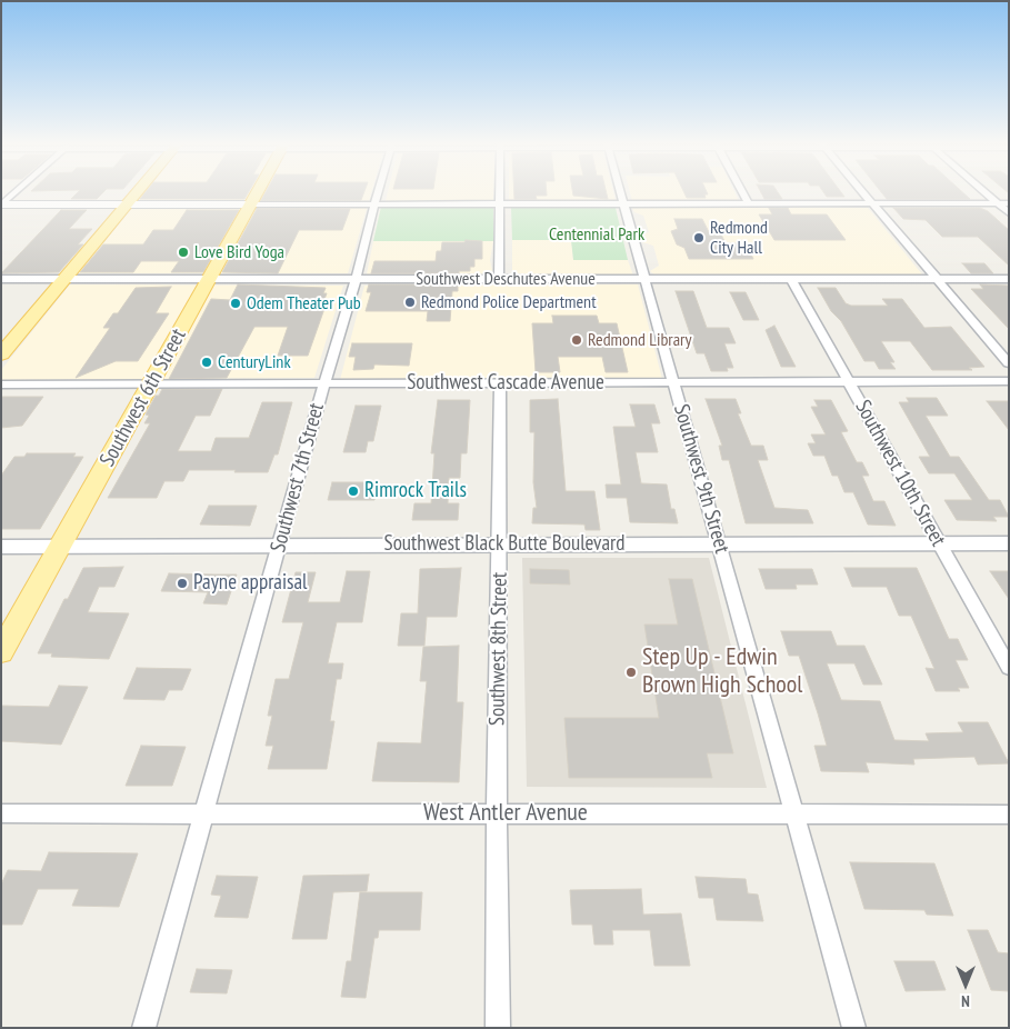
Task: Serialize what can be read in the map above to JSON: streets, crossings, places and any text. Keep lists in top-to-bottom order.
{
  "streets": {
    "main road": ["Southwest 6th Street"],
    "street": [
      "Southwest Deschutes Avenue",
      "Southwest Cascade Avenue",
      "Southwest 10th Street",
      "Southwest 7th Street",
      "Southwest 9th Street",
      "Southwest Black Butte Boulevard",
      "Southwest 8th Street",
      "West Antler Avenue"
    ]
  },
  "crossings": [
    ["Southwest Deschutes Avenue", "Southwest 6th Street"],
    ["Southwest Deschutes Avenue", "Southwest 10th Street"],
    ["Southwest Deschutes Avenue", "Southwest 7th Street"],
    ["Southwest Deschutes Avenue", "Southwest 9th Street"],
    ["Southwest Cascade Avenue", "Southwest 6th Street"],
    ["Southwest Cascade Avenue", "Southwest 10th Street"],
    ["Southwest Cascade Avenue", "Southwest 7th Street"],
    ["Southwest Cascade Avenue", "Southwest 9th Street"],
    ["Southwest Cascade Avenue", "Southwest 8th Street"],
    ["Southwest 6th Street", "Southwest Black Butte Boulevard"],
    ["Southwest 10th Street", "Southwest Black Butte Boulevard"],
    ["Southwest 7th Street", "Southwest Black Butte Boulevard"],
    ["Southwest 7th Street", "West Antler Avenue"],
    ["Southwest 9th Street", "Southwest Black Butte Boulevard"],
    ["Southwest 9th Street", "West Antler Avenue"],
    ["Southwest Black Butte Boulevard", "Southwest 8th Street"],
    ["Southwest 8th Street", "West Antler Avenue"]
  ],
  "parks": ["Centennial Park"],
  "places": [
    "Redmond City Hall",
    "Love Bird Yoga",
    "Redmond Police Department",
    "Odem Theater Pub",
    "Redmond Library",
    "CenturyLink",
    "Rimrock Trails",
    "Payne appraisal",
    "Step Up - Edwin Brown High School"
  ],
  "north": "bottom"
}
